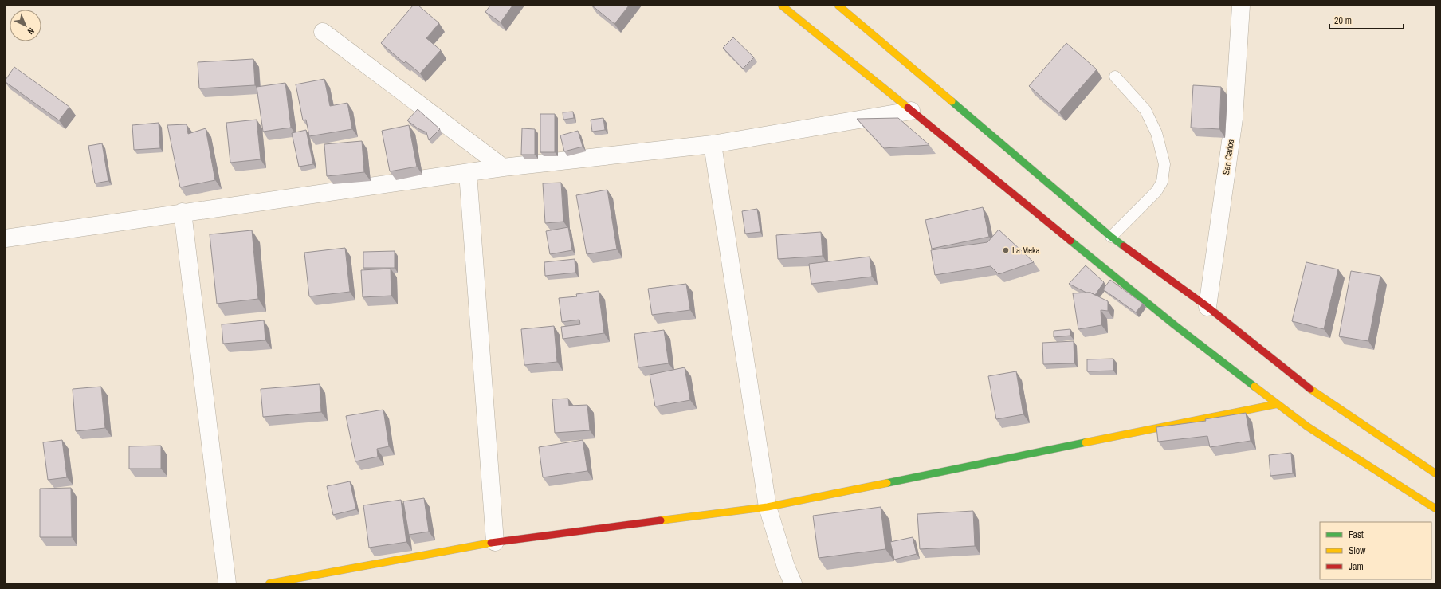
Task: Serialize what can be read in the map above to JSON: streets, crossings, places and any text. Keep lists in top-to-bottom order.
{
  "streets": {
    "street": ["San Carlos"]
  },
  "places": ["La Meka"],
  "legend": ["Fast", "Slow", "Jam"],
  "scale_bar": "20 m",
  "north": "bottom right"
}
